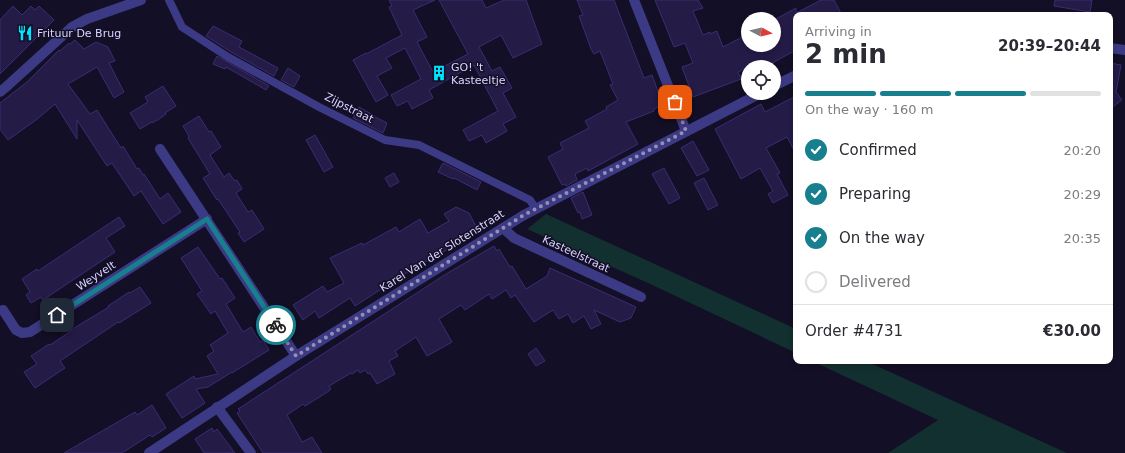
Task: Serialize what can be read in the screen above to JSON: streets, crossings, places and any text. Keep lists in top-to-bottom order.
{
  "streets": {
    "street": ["Karel Van der Slotenstraat", "Kasteelstraat", "Weyvelt"],
    "lane": ["Zijpstraat"]
  },
  "crossings": [
    ["Zijpstraat", "Karel Van der Slotenstraat"],
    ["Karel Van der Slotenstraat", "Kasteelstraat"]
  ],
  "places": {
    "restaurant": ["Frituur De Brug"],
    "building": ["GO! 't Kasteeltje"]
  },
  "north": "right",
  "page": {
    "heading": ["2 min", "Arriving in", "20:39–20:44"],
    "panel": ["Order #4731", "€30.00"],
    "bar": "On the way · 160 m",
    "list": [
      ["Confirmed", "20:20"],
      ["Preparing", "20:29"],
      ["On the way", "20:35"],
      "Delivered"
    ]
  }
}
